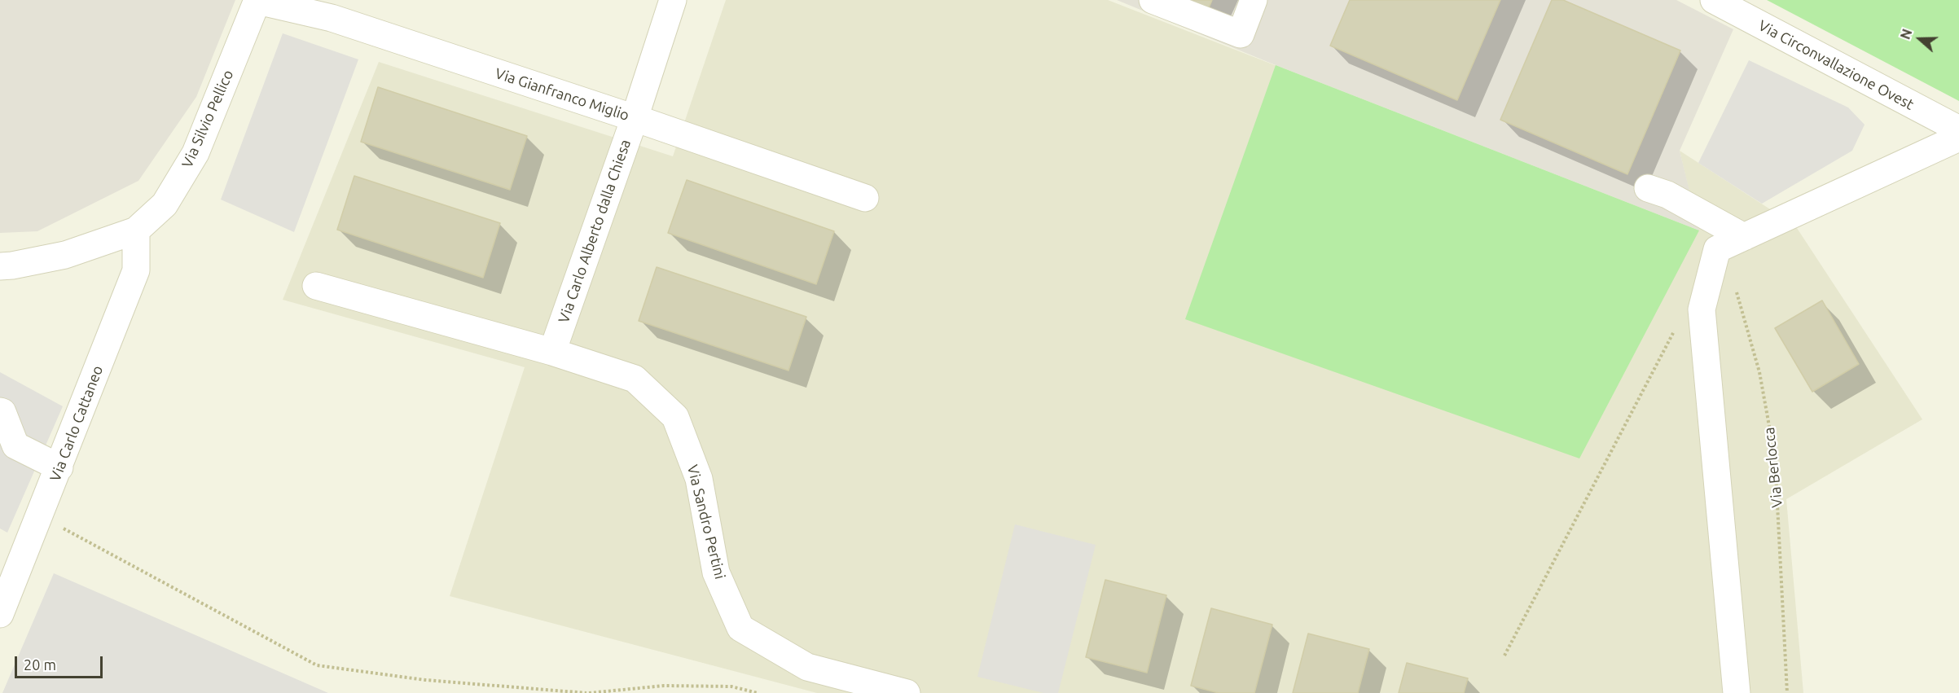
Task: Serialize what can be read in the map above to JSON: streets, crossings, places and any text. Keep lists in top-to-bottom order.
{
  "streets": {
    "street": [
      "Via Circonvallazione Ovest",
      "Via Gianfranco Miglio",
      "Via Silvio Pellico",
      "Via Carlo Alberto dalla Chiesa",
      "Via Carlo Cattaneo",
      "Via Sandro Pertini"
    ],
    "path": ["Via Berlocca"]
  },
  "crossings": [
    ["Via Gianfranco Miglio", "Via Silvio Pellico"],
    ["Via Gianfranco Miglio", "Via Carlo Alberto dalla Chiesa"],
    ["Via Silvio Pellico", "Via Carlo Cattaneo"],
    ["Via Carlo Alberto dalla Chiesa", "Via Sandro Pertini"]
  ],
  "scale_bar": "20 m",
  "north": "left"
}
